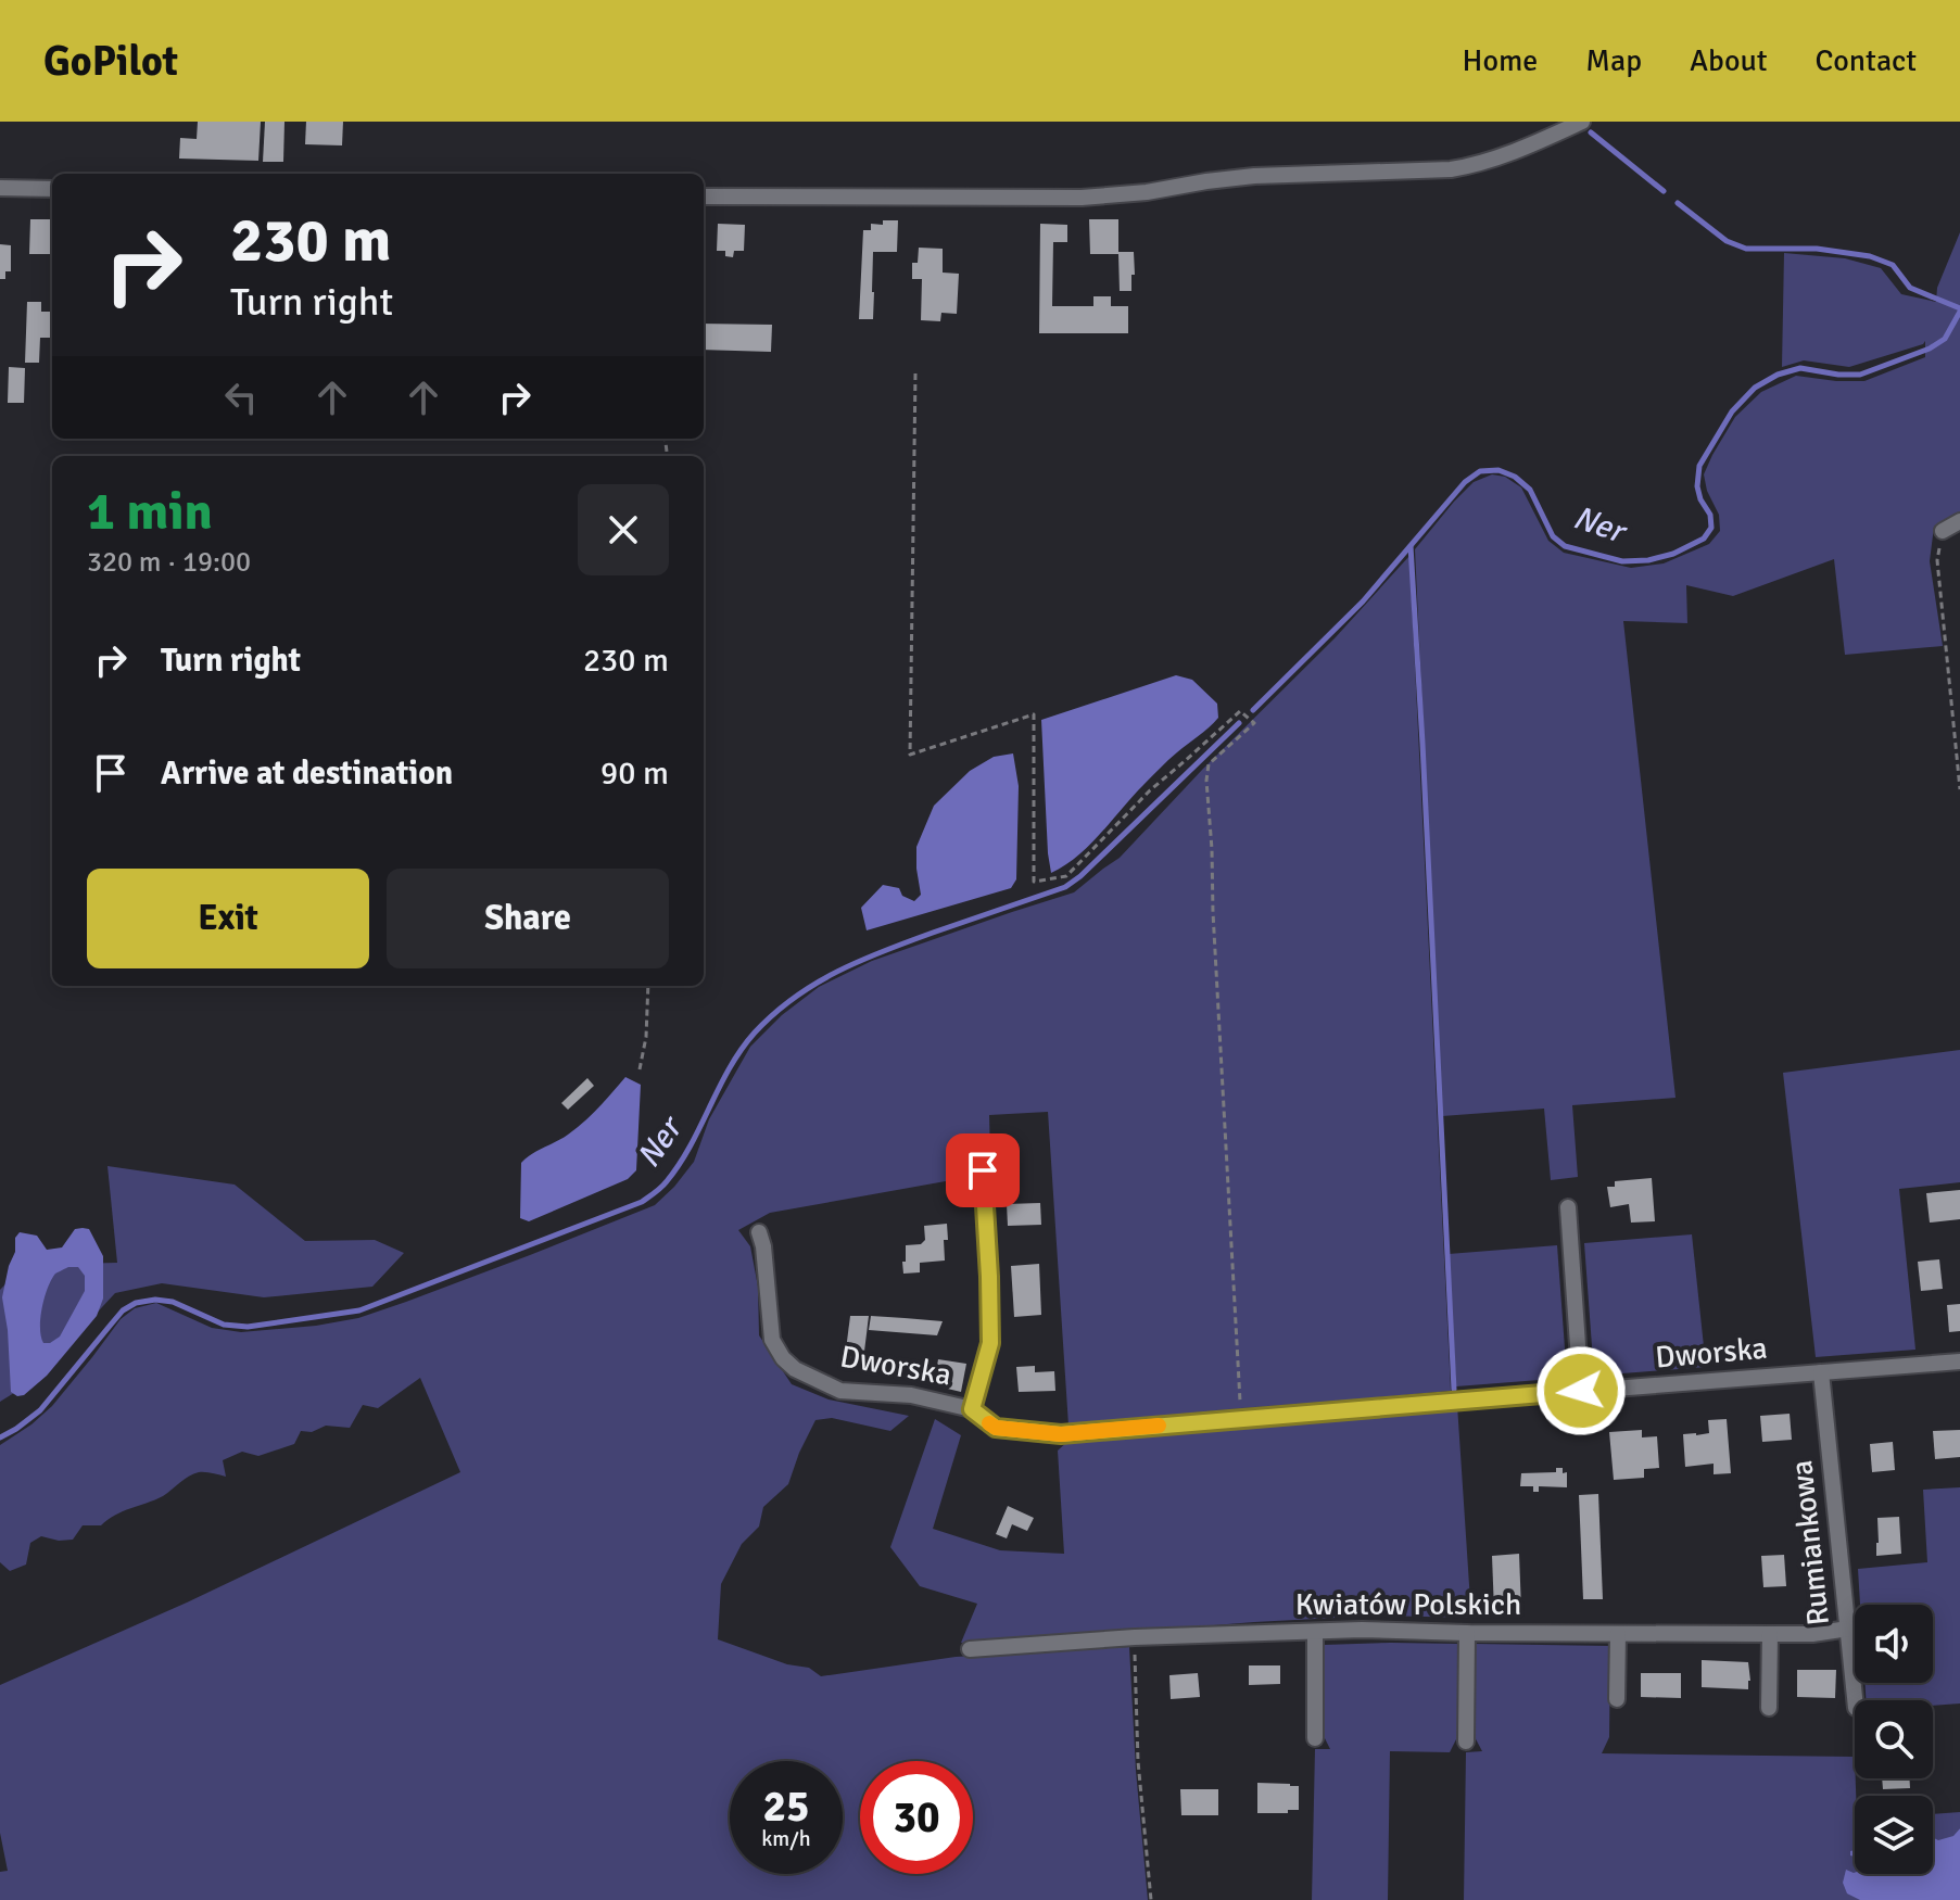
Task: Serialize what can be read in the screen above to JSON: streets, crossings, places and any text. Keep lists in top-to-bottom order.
{
  "streets": {
    "street": ["Dworska", "Rumiankowa", "Kwiatów Polskich"]
  },
  "crossings": [
    ["Dworska", "Rumiankowa"],
    ["Rumiankowa", "Kwiatów Polskich"]
  ],
  "water": ["Ner"],
  "page": {
    "header": "GoPilot",
    "nav": [
      "Home",
      "Map",
      "About",
      "Contact"
    ],
    "turn": ["230 m", "Turn right"],
    "heading": ["1 min", "320 m · 19:00"],
    "list": [
      {
        "name": "Turn right",
        "value": "230 m"
      },
      {
        "name": "Arrive at destination",
        "value": "90 m"
      }
    ],
    "buttons": ["Exit", "Share"],
    "speed": "25 km/h",
    "limit": "30"
  }
}
